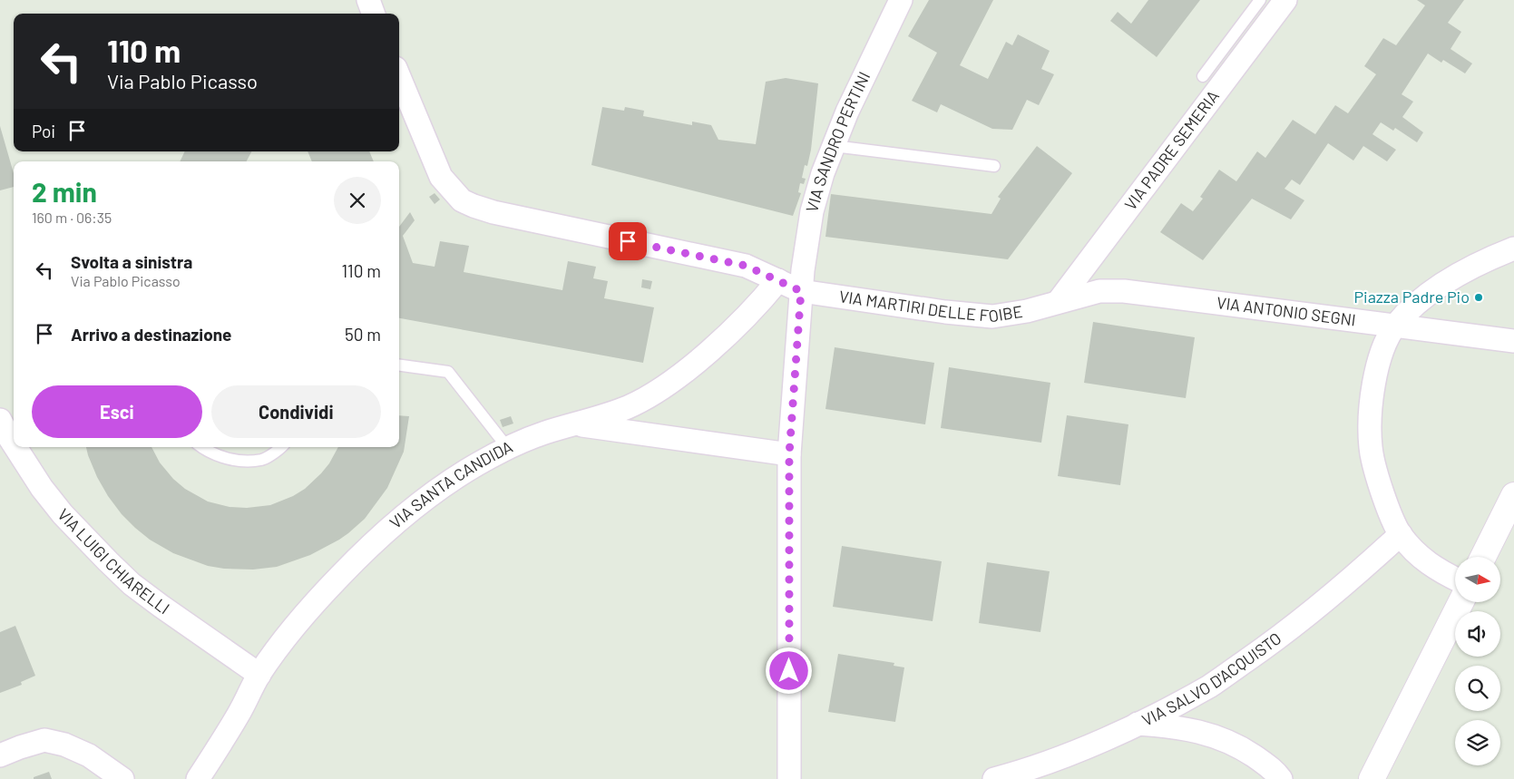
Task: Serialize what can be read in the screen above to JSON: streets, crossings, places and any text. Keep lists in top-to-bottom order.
{
  "streets": {
    "street": [
      "VIA SANDRO PERTINI",
      "VIA PADRE SEMERIA",
      "VIA MARTIRI DELLE FOIBE",
      "VIA ANTONIO SEGNI",
      "VIA SANTA CANDIDA",
      "VIA LUIGI CHIARELLI",
      "VIA SALVO D'ACQUISTO"
    ]
  },
  "crossings": [
    ["VIA SANDRO PERTINI", "VIA MARTIRI DELLE FOIBE"],
    ["VIA PADRE SEMERIA", "VIA MARTIRI DELLE FOIBE"],
    ["VIA PADRE SEMERIA", "VIA ANTONIO SEGNI"],
    ["VIA MARTIRI DELLE FOIBE", "VIA ANTONIO SEGNI"],
    ["VIA MARTIRI DELLE FOIBE", "VIA SANTA CANDIDA"],
    ["VIA SANTA CANDIDA", "VIA LUIGI CHIARELLI"]
  ],
  "places": ["Piazza Padre Pio"],
  "north": "right",
  "page": {
    "turn": ["110 m", "Via Pablo Picasso"],
    "then": "Poi",
    "heading": ["2 min", "160 m · 06:35"],
    "list": [
      {
        "name": "Svolta a sinistra",
        "note": "Via Pablo Picasso",
        "value": "110 m"
      },
      {
        "name": "Arrivo a destinazione",
        "value": "50 m"
      }
    ],
    "buttons": ["Esci", "Condividi"]
  }
}
